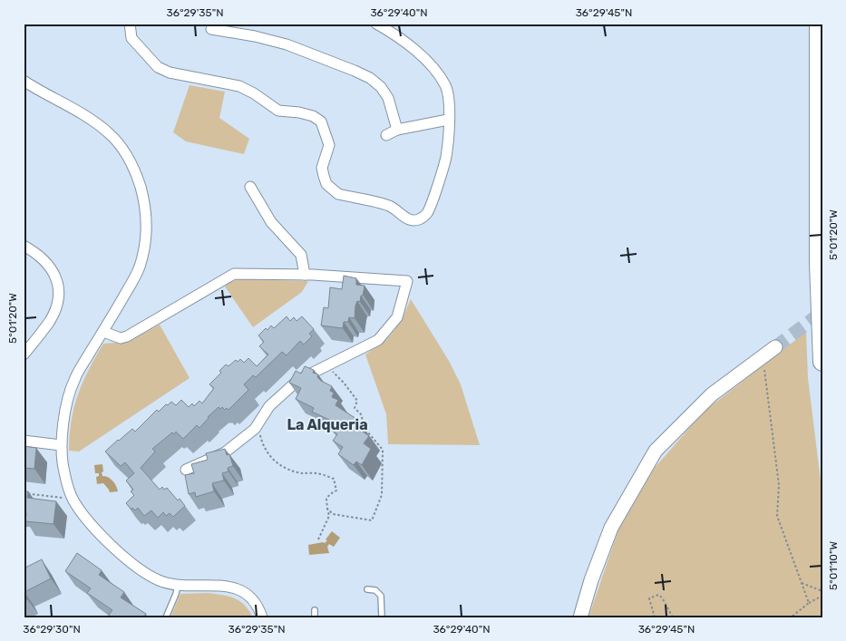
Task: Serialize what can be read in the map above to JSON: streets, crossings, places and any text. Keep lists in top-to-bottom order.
{
  "districts": ["La Alqueria"],
  "coordinates": [
    "36°29'35\"N",
    "36°29'40\"N",
    "36°29'45\"N",
    "5°01'20\"W",
    "5°01'10\"W",
    "36°29'30\"N"
  ]
}
